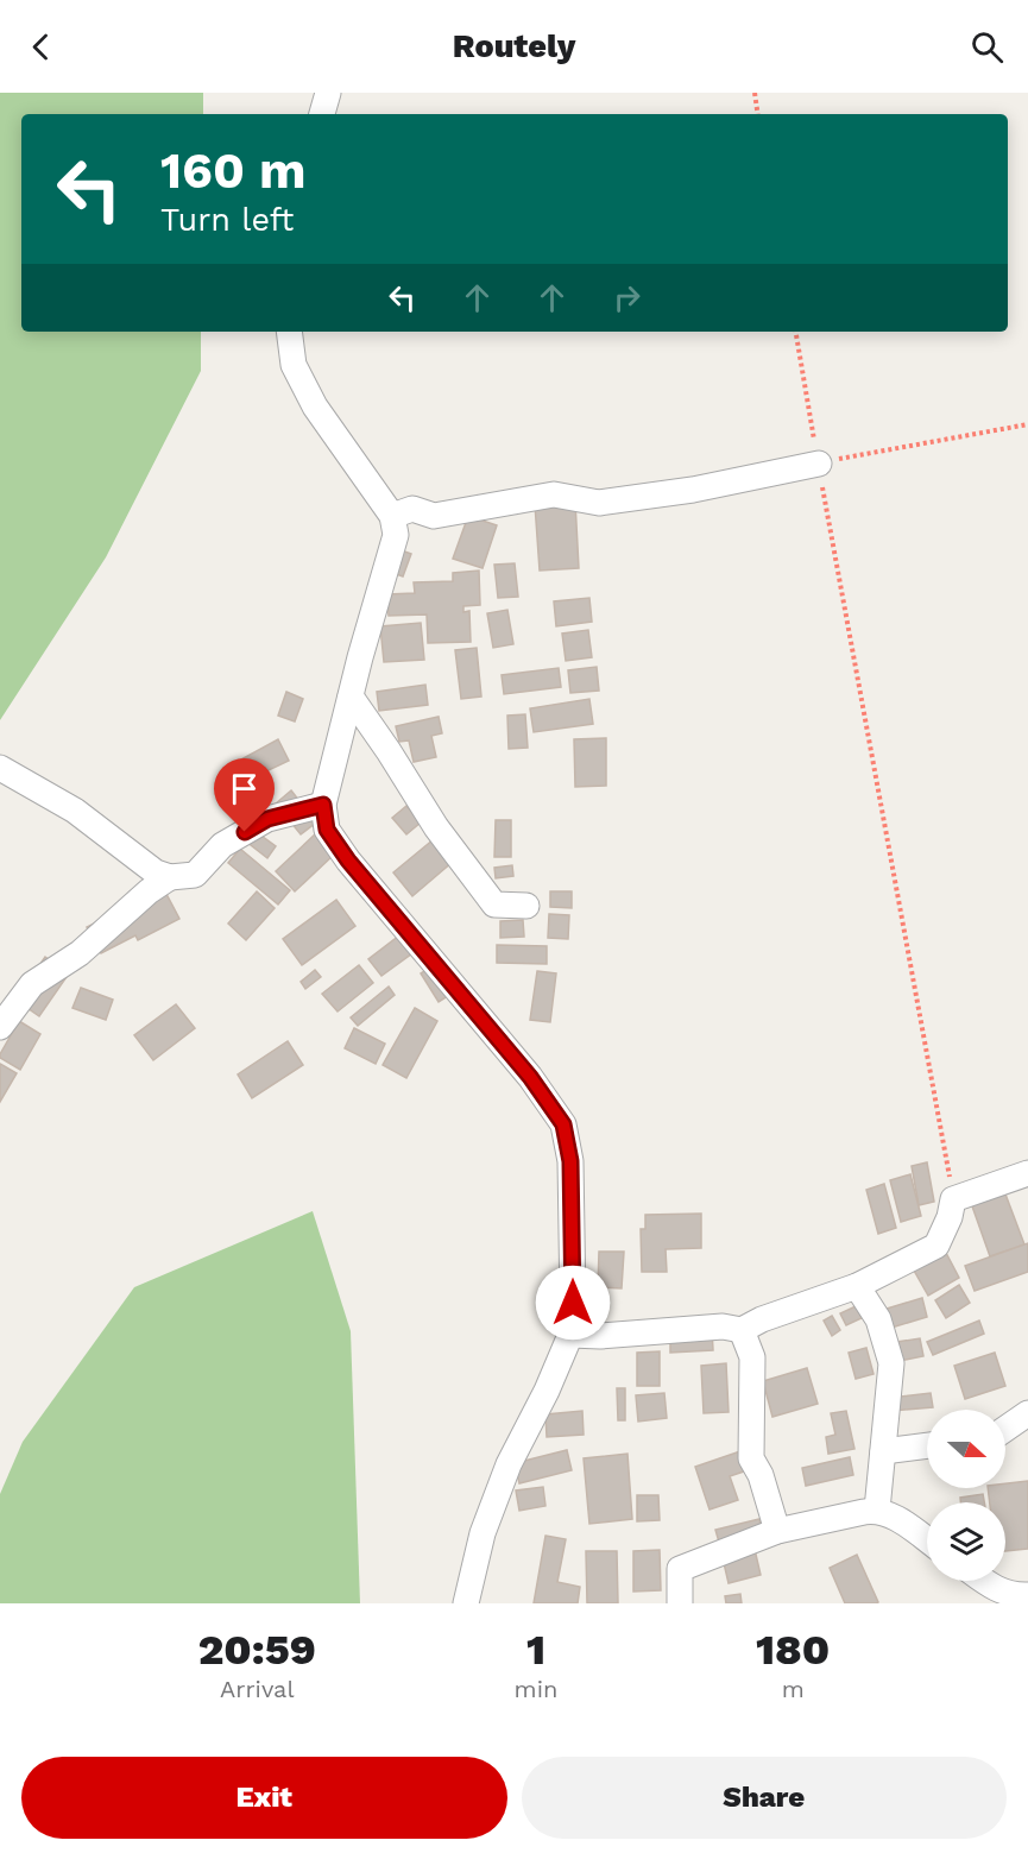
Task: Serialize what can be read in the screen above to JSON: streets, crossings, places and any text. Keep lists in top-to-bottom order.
{
  "north": "right",
  "page": {
    "header": "Routely",
    "turn": ["160 m", "Turn left"],
    "eta": [
      "20:59",
      "Arrival",
      "1",
      "min",
      "180",
      "m"
    ],
    "buttons": ["Exit", "Share"]
  }
}
